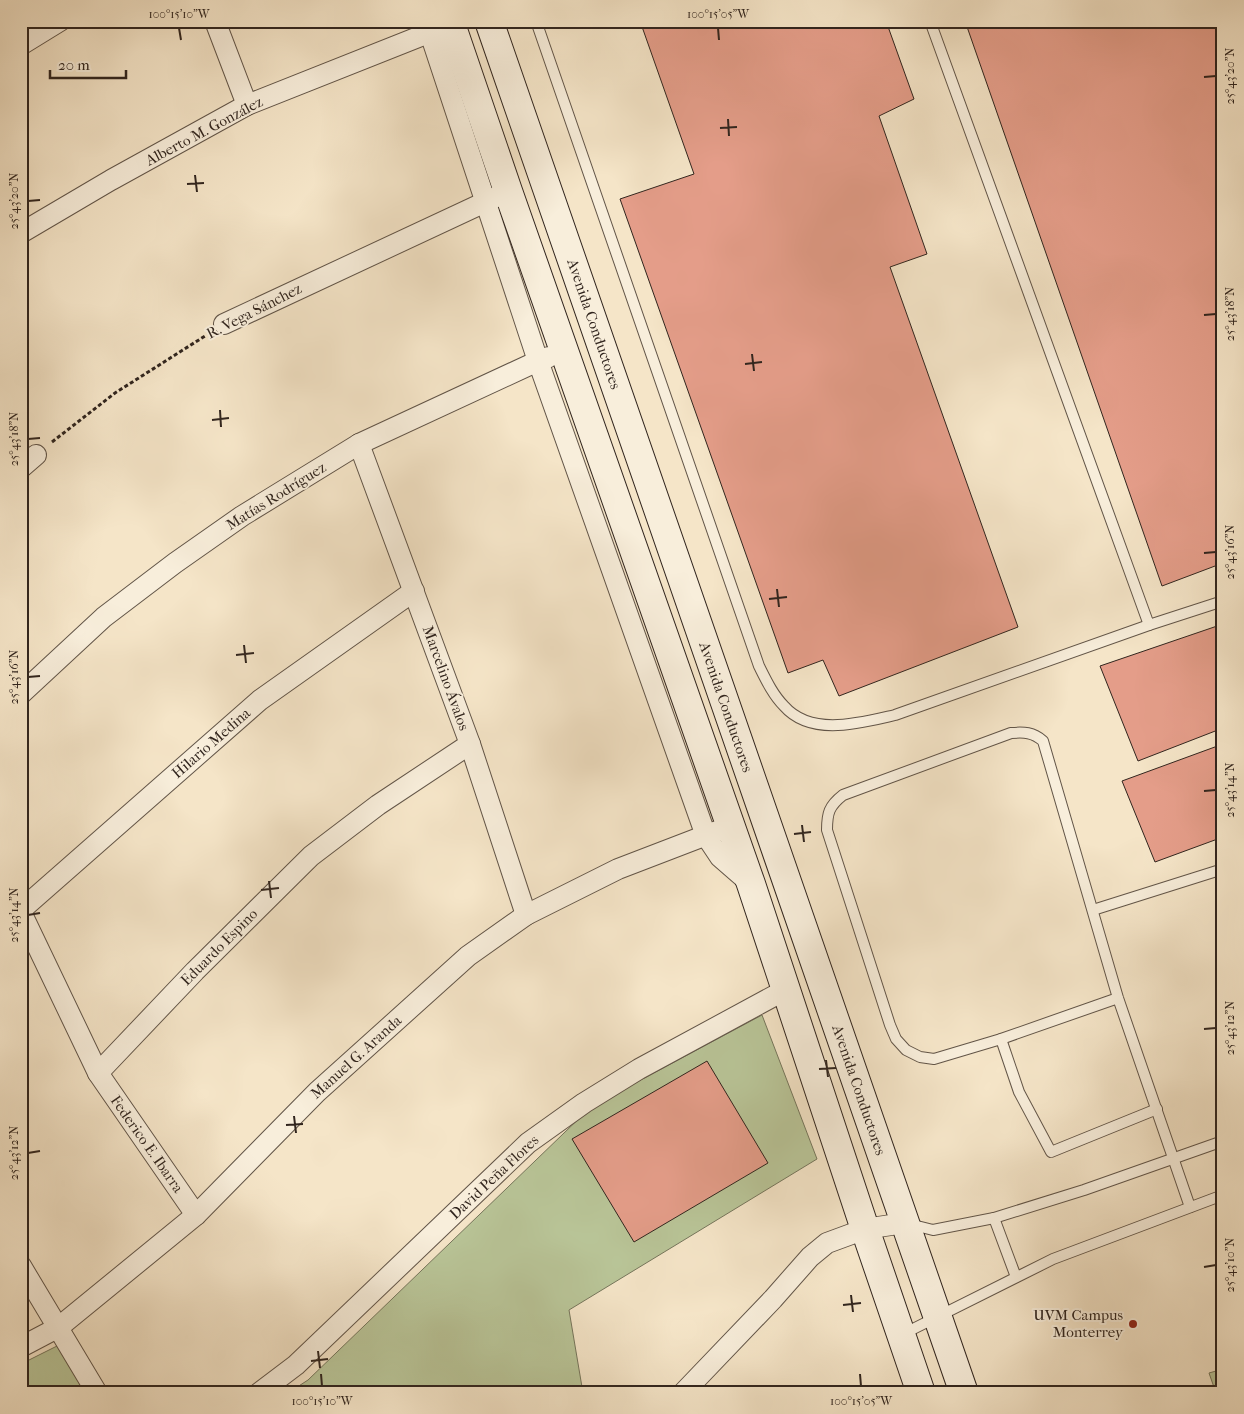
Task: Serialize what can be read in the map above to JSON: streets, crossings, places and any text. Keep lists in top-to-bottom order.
{
  "streets": {
    "main road": ["Avenida Conductores"],
    "street": [
      "Alberto M. González",
      "R. Vega Sánchez",
      "Matías Rodríguez",
      "Marcelino Ávalos",
      "Hilario Medina",
      "Eduardo Espino",
      "Manuel G. Aranda",
      "Federico E. Ibarra",
      "David Peña Flores"
    ]
  },
  "crossings": [
    ["Matías Rodríguez", "Marcelino Ávalos"],
    ["Marcelino Ávalos", "Hilario Medina"],
    ["Marcelino Ávalos", "Eduardo Espino"],
    ["Marcelino Ávalos", "Manuel G. Aranda"],
    ["Hilario Medina", "Federico E. Ibarra"],
    ["Eduardo Espino", "Federico E. Ibarra"],
    ["Manuel G. Aranda", "Federico E. Ibarra"]
  ],
  "places": ["UVM Campus Monterrey"],
  "scale_bar": "20 m",
  "coordinates": [
    "100°15'10\"W",
    "100°15'05\"W",
    "25°43'20\"N",
    "25°43'18\"N",
    "25°43'16\"N",
    "25°43'14\"N",
    "25°43'12\"N",
    "25°43'10\"N"
  ]
}
